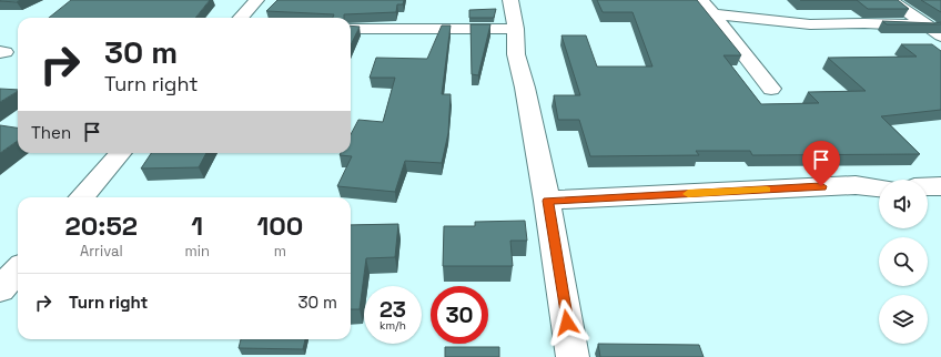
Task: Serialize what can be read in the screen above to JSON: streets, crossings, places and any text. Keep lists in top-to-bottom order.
{
  "page": {
    "turn": ["30 m", "Turn right"],
    "then": "Then",
    "eta": [
      "20:52",
      "Arrival",
      "1",
      "min",
      "100",
      "m"
    ],
    "list": [
      {
        "name": "Turn right",
        "value": "30 m"
      }
    ],
    "speed": "23 km/h",
    "limit": "30"
  }
}
